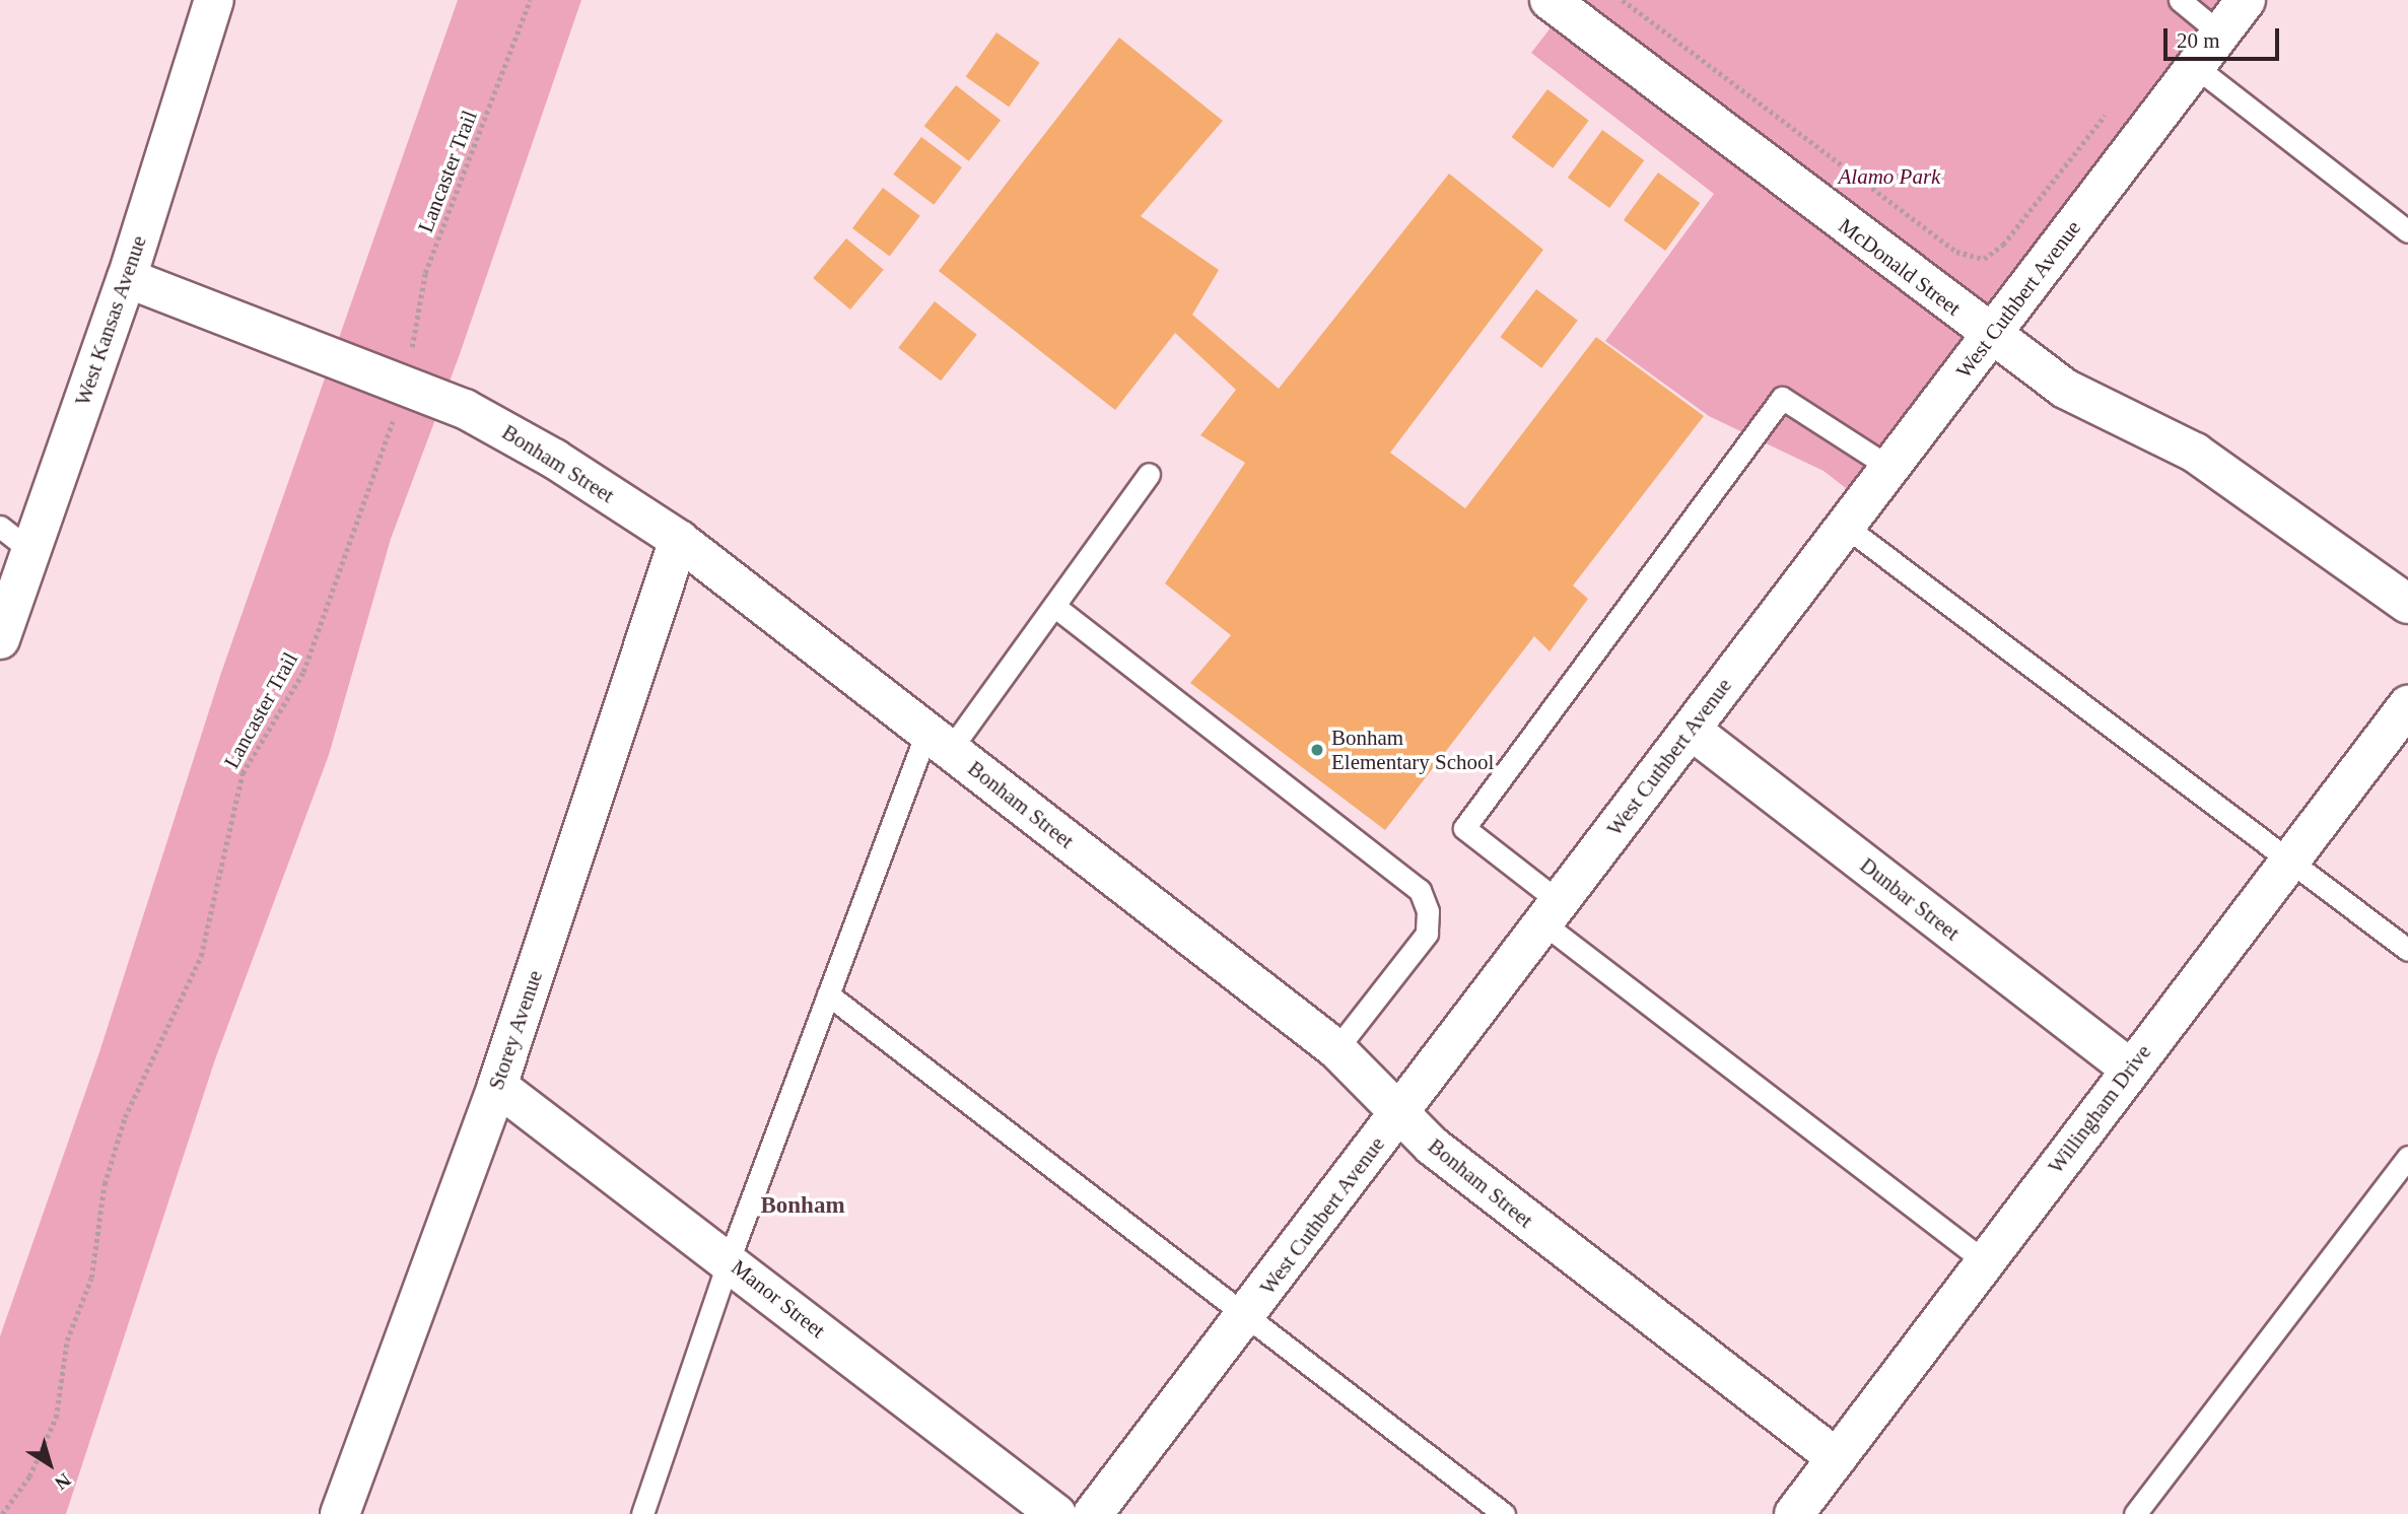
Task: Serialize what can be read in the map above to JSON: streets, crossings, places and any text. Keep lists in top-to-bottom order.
{
  "streets": {
    "street": [
      "McDonald Street",
      "West Cuthbert Avenue",
      "West Kansas Avenue",
      "Bonham Street",
      "Dunbar Street",
      "Storey Avenue",
      "Willingham Drive",
      "Manor Street"
    ],
    "path": ["Lancaster Trail"]
  },
  "crossings": [
    ["Lancaster Trail", "Bonham Street"],
    ["McDonald Street", "West Cuthbert Avenue"],
    ["West Cuthbert Avenue", "Bonham Street"],
    ["West Cuthbert Avenue", "Dunbar Street"],
    ["West Kansas Avenue", "Bonham Street"],
    ["Bonham Street", "Storey Avenue"],
    ["Bonham Street", "Willingham Drive"],
    ["Dunbar Street", "Willingham Drive"],
    ["Storey Avenue", "Manor Street"]
  ],
  "districts": ["Bonham"],
  "parks": ["Alamo Park"],
  "places": ["Bonham Elementary School"],
  "scale_bar": "20 m",
  "north": "bottom right"
}
